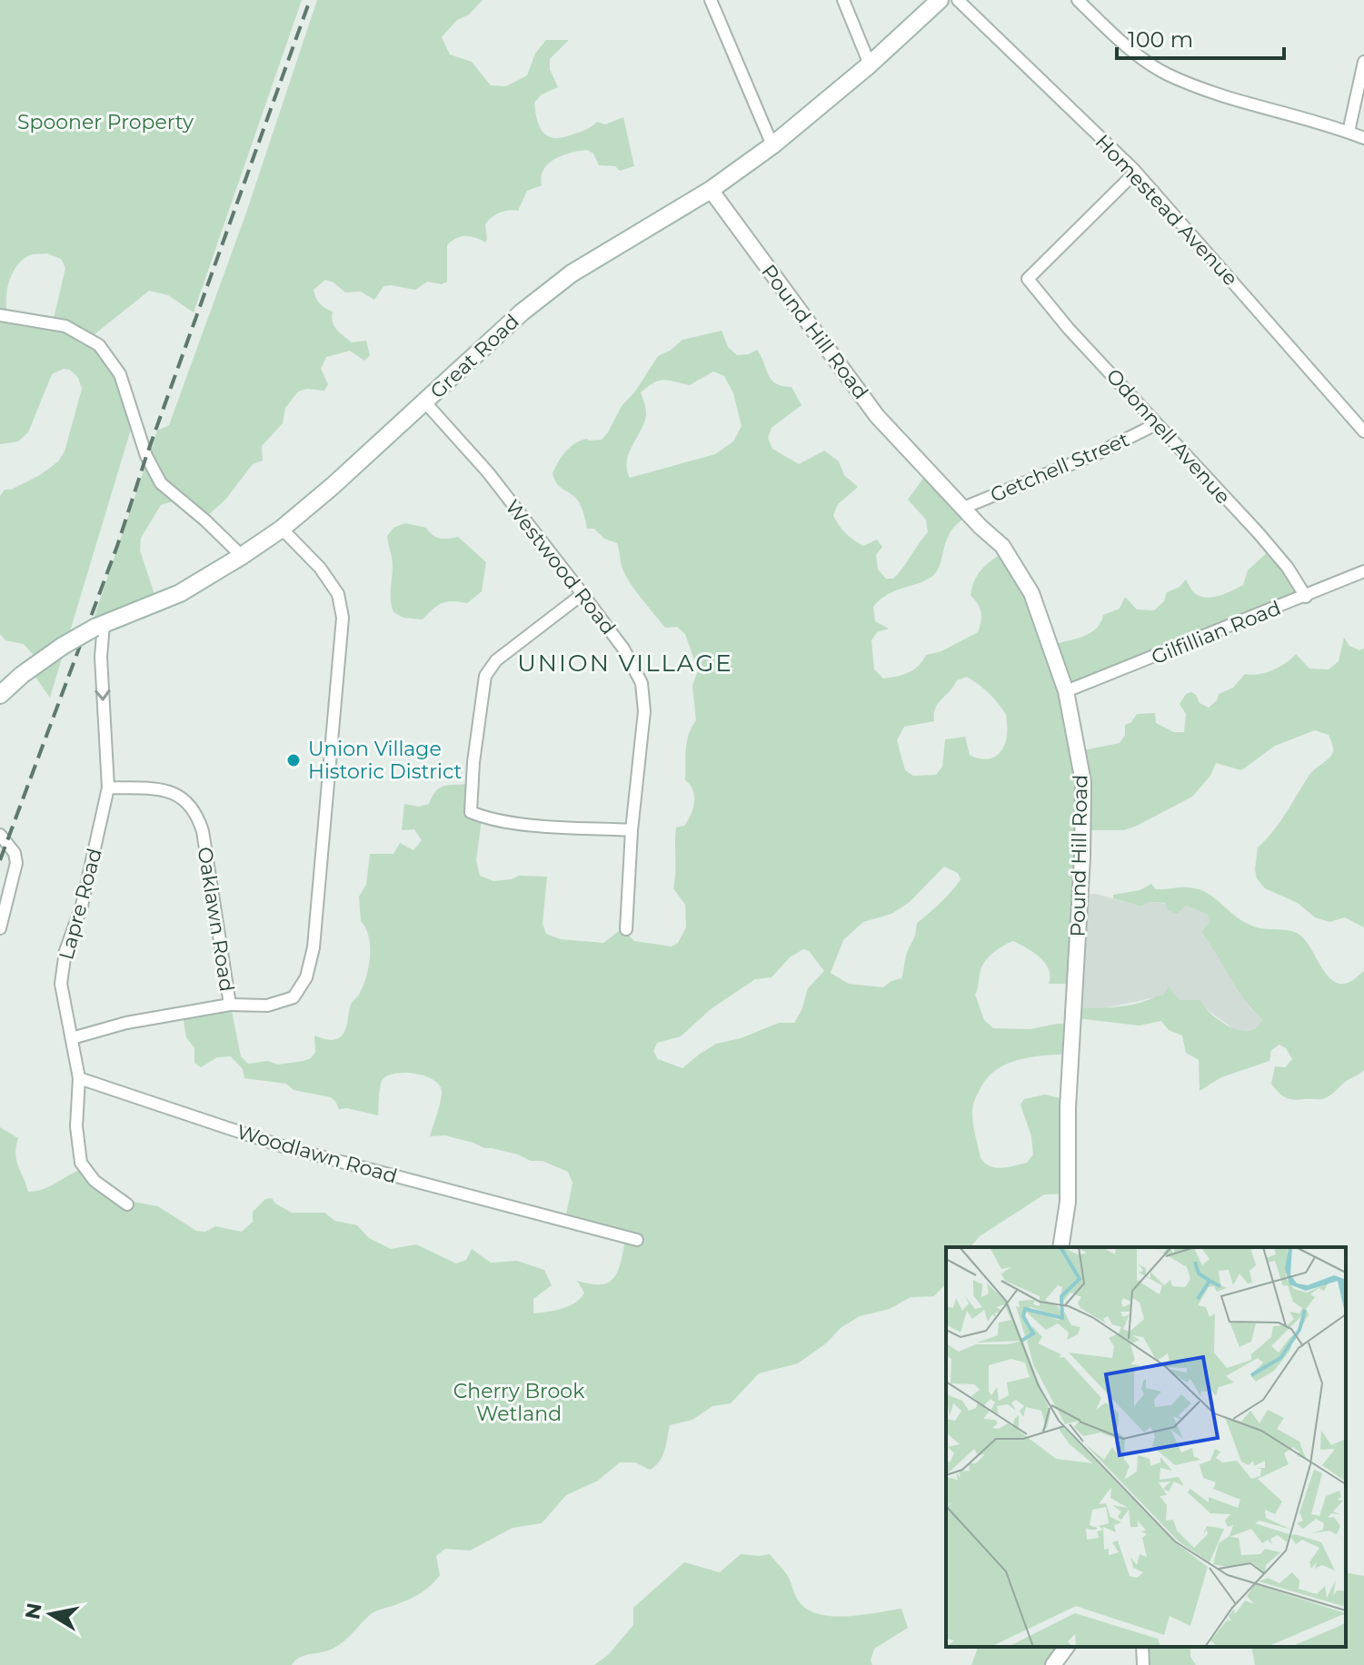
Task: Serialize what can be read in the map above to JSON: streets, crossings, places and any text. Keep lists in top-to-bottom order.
{
  "streets": {
    "main road": ["Great Road"],
    "street": [
      "Homestead Avenue",
      "Pound Hill Road",
      "Odonnell Avenue",
      "Getchell Street",
      "Westwood Road",
      "Gilfillian Road",
      "Lapre Road",
      "Oaklawn Road",
      "Woodlawn Road"
    ]
  },
  "crossings": [
    ["Homestead Avenue", "Odonnell Avenue"],
    ["Pound Hill Road", "Great Road"],
    ["Pound Hill Road", "Getchell Street"],
    ["Pound Hill Road", "Gilfillian Road"],
    ["Great Road", "Westwood Road"],
    ["Great Road", "Lapre Road"],
    ["Odonnell Avenue", "Getchell Street"],
    ["Odonnell Avenue", "Gilfillian Road"],
    ["Lapre Road", "Oaklawn Road"],
    ["Lapre Road", "Woodlawn Road"]
  ],
  "districts": ["UNION VILLAGE"],
  "parks": ["Spooner Property", "Cherry Brook Wetland"],
  "places": ["Union Village Historic District"],
  "scale_bar": "100 m",
  "north": "left"
}
